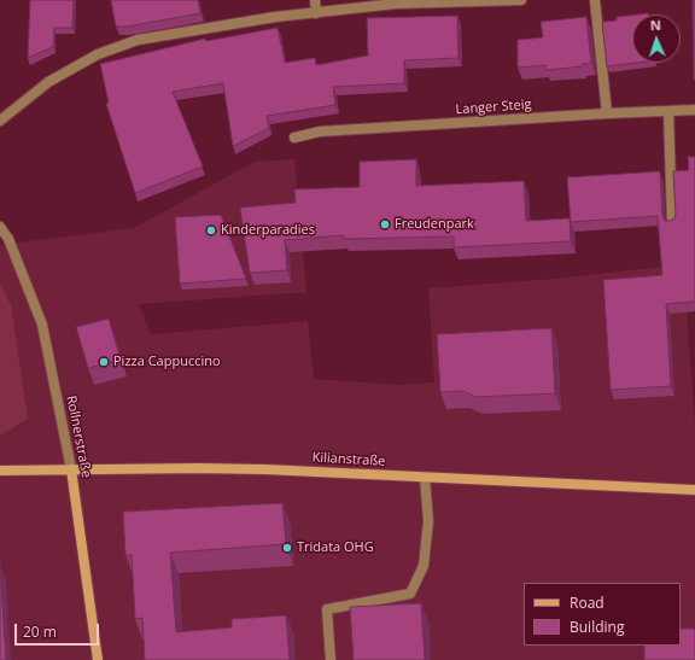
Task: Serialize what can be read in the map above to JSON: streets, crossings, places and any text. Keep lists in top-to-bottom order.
{
  "streets": {
    "main road": ["Rollnerstraße", "Kilianstraße"],
    "street": ["Langer Steig"]
  },
  "crossings": [
    ["Rollnerstraße", "Kilianstraße"]
  ],
  "places": [
    "Freudenpark",
    "Kinderparadies",
    "Pizza Cappuccino",
    "Tridata OHG"
  ],
  "legend": ["Road", "Building"],
  "scale_bar": "20 m",
  "north": "top"
}
